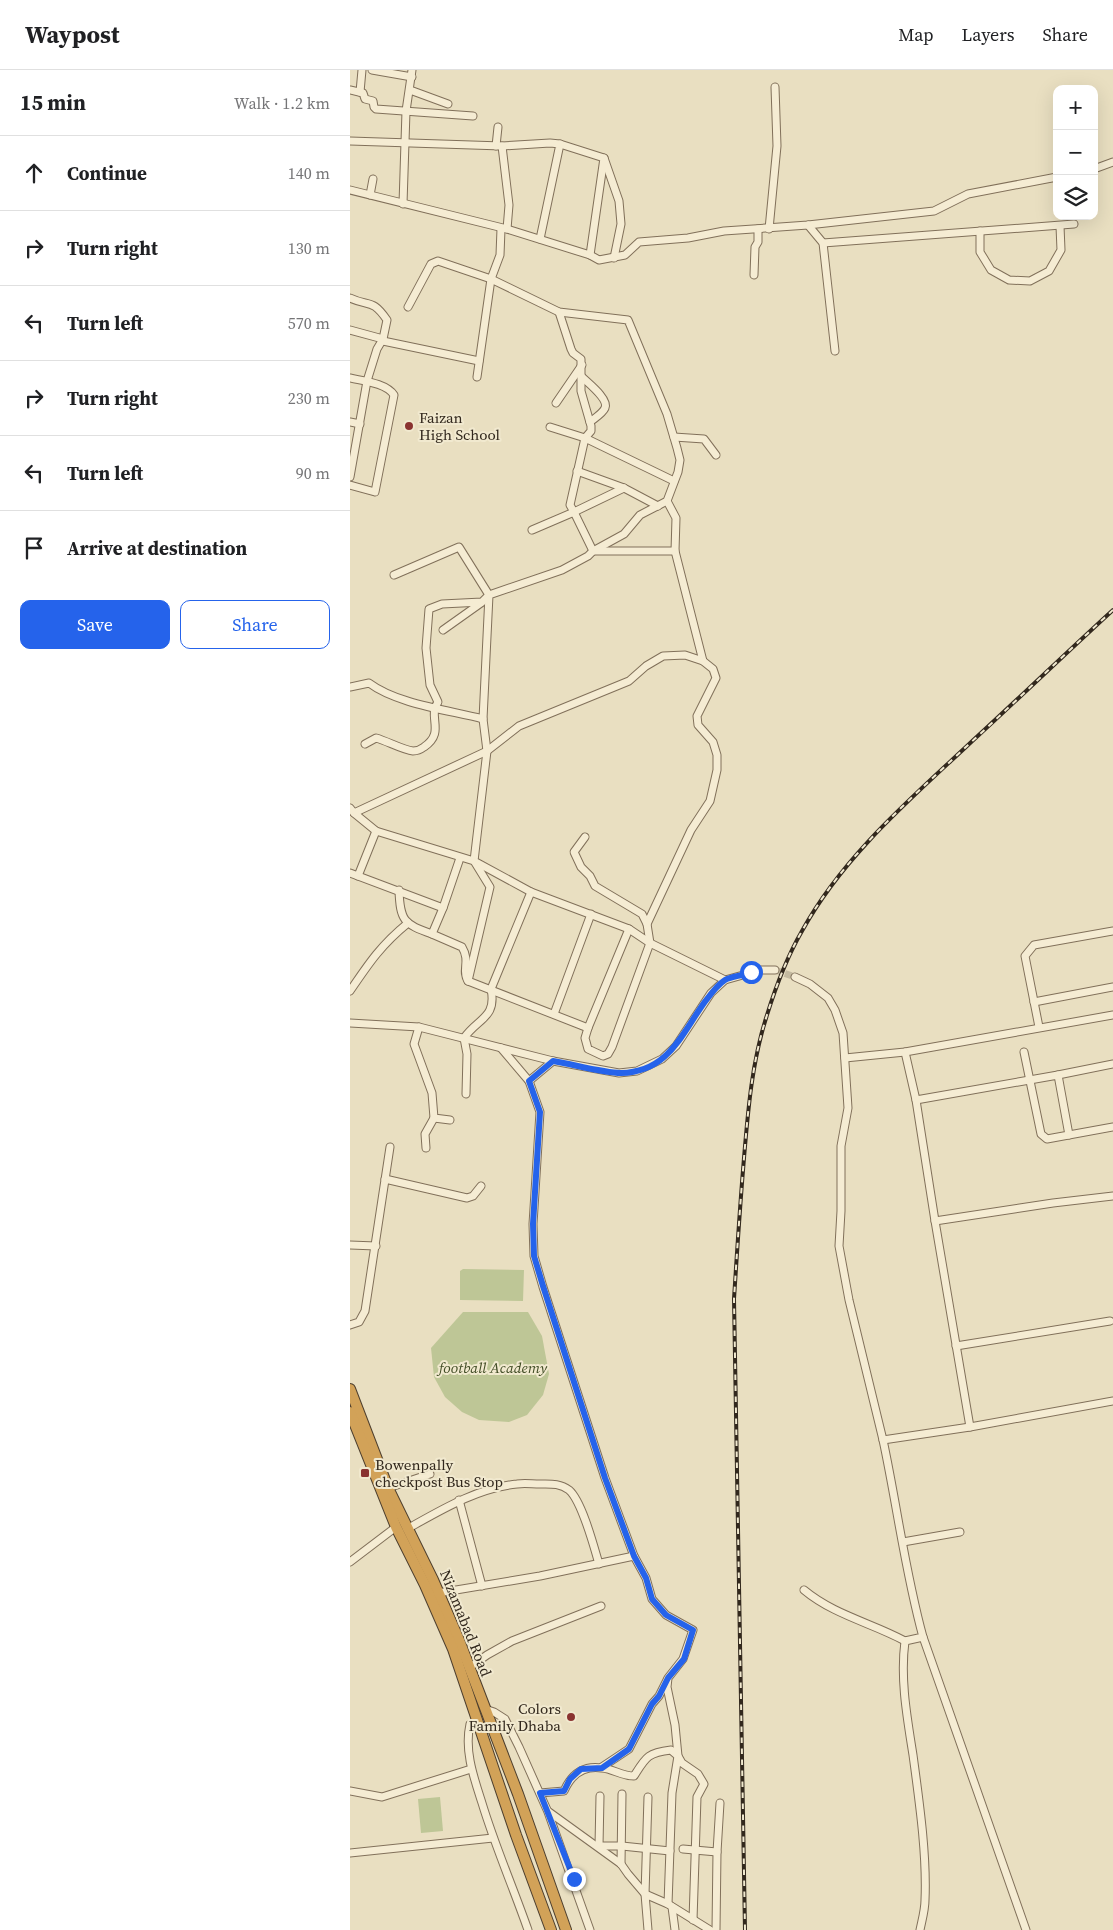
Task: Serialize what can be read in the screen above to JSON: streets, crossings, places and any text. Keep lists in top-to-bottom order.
{
  "streets": {
    "highway": ["Nizamabad Road"]
  },
  "parks": ["football Academy"],
  "places": {
    "other": ["Faizan High School", "Colors Family Dhaba"],
    "transit": ["Bowenpally checkpost Bus Stop"]
  },
  "page": {
    "header": "Waypost",
    "nav": ["Map", "Layers", "Share"],
    "heading": ["15 min", "Walk · 1.2 km"],
    "map_buttons": ["+", "−"],
    "list": [
      ["Continue", "140 m"],
      ["Turn right", "130 m"],
      ["Turn left", "570 m"],
      ["Turn right", "230 m"],
      ["Turn left", "90 m"],
      "Arrive at destination"
    ],
    "buttons": ["Save", "Share"]
  }
}
